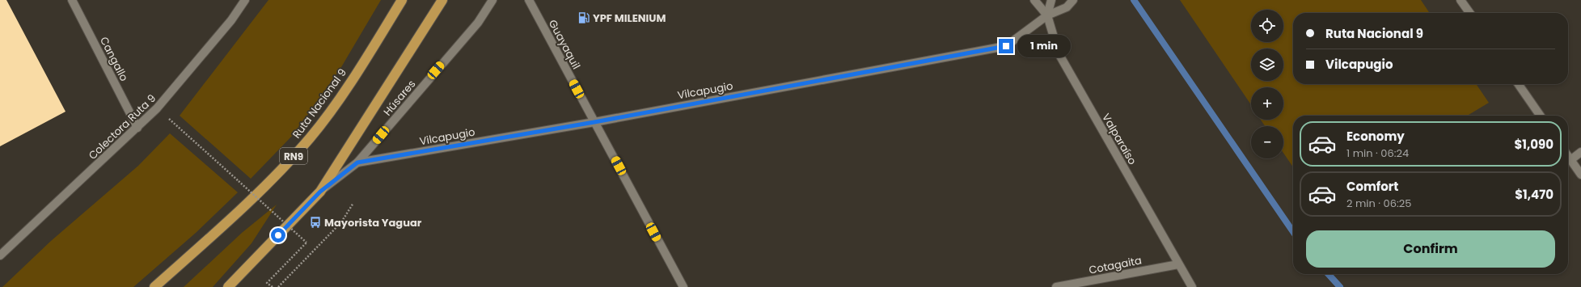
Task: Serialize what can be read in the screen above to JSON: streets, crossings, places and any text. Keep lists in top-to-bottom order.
{
  "streets": {
    "highway": ["Ruta Nacional 9", "RN9"],
    "street": [
      "Guayaquil",
      "Cangallo",
      "Vilcapugio",
      "Húsares",
      "Colectora Ruta 9",
      "Valparaíso",
      "Cotagaita"
    ]
  },
  "crossings": [
    ["Guayaquil", "Vilcapugio"],
    ["Cangallo", "Colectora Ruta 9"],
    ["Vilcapugio", "Húsares"],
    ["Vilcapugio", "Valparaíso"],
    ["Valparaíso", "Cotagaita"]
  ],
  "places": {
    "fuel station": ["YPF MILENIUM"],
    "bus stop": ["Mayorista Yaguar"]
  },
  "page": {
    "map_buttons": ["+", "−"],
    "banner": ["Ruta Nacional 9", "Vilcapugio"],
    "bubble": "1 min",
    "list": [
      {
        "name": "Economy",
        "note": "1 min · 06:24",
        "value": "$1,090"
      },
      {
        "name": "Comfort",
        "note": "2 min · 06:25",
        "value": "$1,470"
      }
    ],
    "buttons": "Confirm"
  }
}
